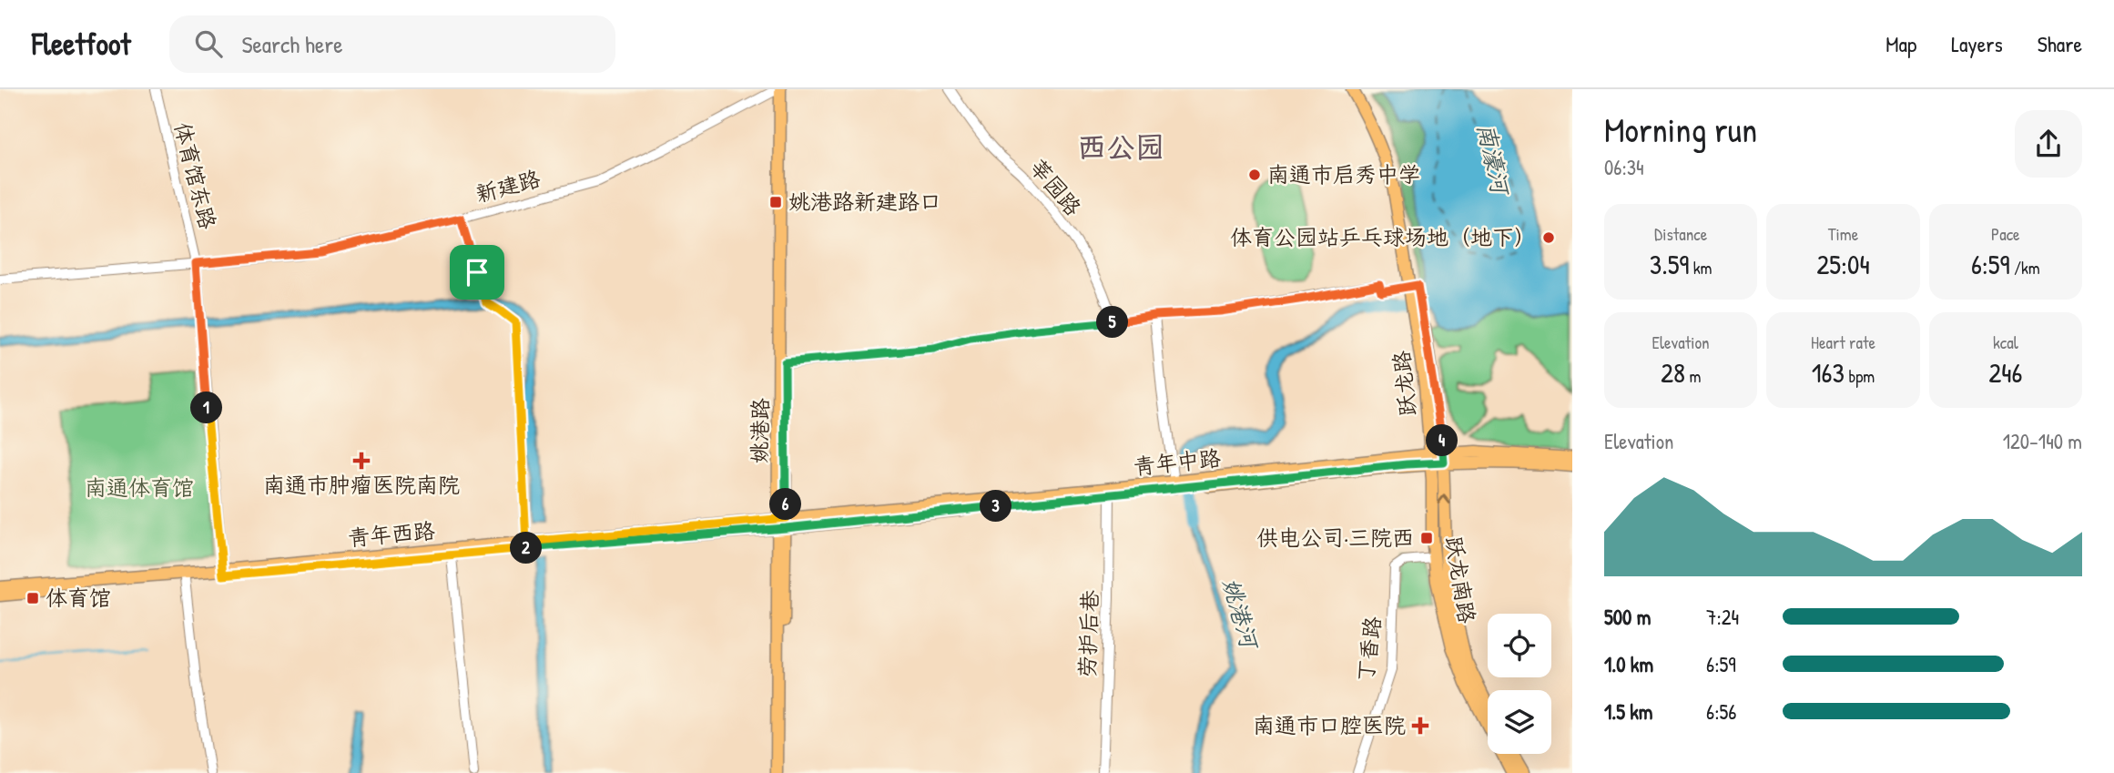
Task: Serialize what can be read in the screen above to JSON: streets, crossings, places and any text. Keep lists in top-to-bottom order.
{
  "streets": {
    "main road": [
      "跃龙路",
      "姚港路",
      "青年中路",
      "青年西路",
      "跃龙南路"
    ],
    "street": [
      "体育馆东路",
      "新建路",
      "莘园路",
      "劳护后巷",
      "丁香路"
    ]
  },
  "crossings": [
    ["体育馆东路", "新建路"],
    ["体育馆东路", "青年西路"],
    ["新建路", "姚港路"],
    ["跃龙路", "青年中路"],
    ["跃龙路", "跃龙南路"],
    ["姚港路", "青年中路"],
    ["姚港路", "青年西路"],
    ["青年中路", "青年西路"],
    ["青年中路", "跃龙南路"],
    ["青年中路", "劳护后巷"],
    ["跃龙南路", "丁香路"]
  ],
  "districts": ["西公园"],
  "water": ["南濠河", "姚港河"],
  "parks": ["南通体育馆"],
  "places": {
    "other": ["南通市启秀中学", "体育公园站乒乓球场地（地下）"],
    "transit": ["姚港路新建路口", "供电公司·三院西", "体育馆"],
    "health": ["南通市肿瘤医院南院", "南通市口腔医院"]
  },
  "page": {
    "header": "Fleetfoot",
    "search": "Search here",
    "nav": ["Map", "Layers", "Share"],
    "heading": ["Morning run", "06:34"],
    "stats": [
      ["Distance", "3.59 km"],
      ["Time", "25:04"],
      ["Pace", "6:59 /km"],
      ["Elevation", "28 m"],
      ["Heart rate", "163 bpm"],
      ["kcal", "246"]
    ],
    "pins": [
      "5",
      "1",
      "4",
      "6",
      "3",
      "2"
    ],
    "chart": ["Elevation", "120–140 m"],
    "list": [
      {
        "name": "500 m",
        "note": "7:24"
      },
      {
        "name": "1.0 km",
        "note": "6:59"
      },
      {
        "name": "1.5 km",
        "note": "6:56"
      }
    ]
  }
}
